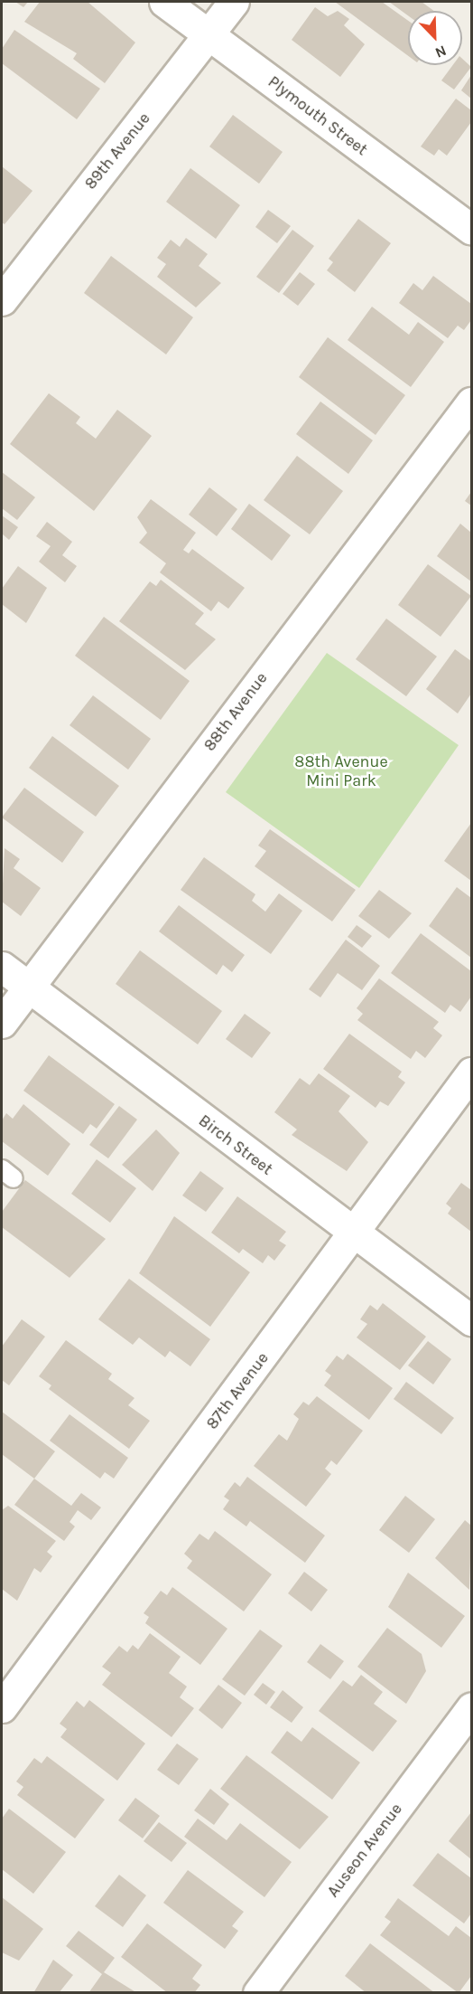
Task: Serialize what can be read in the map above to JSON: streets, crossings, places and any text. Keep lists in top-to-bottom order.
{
  "streets": {
    "street": [
      "Plymouth Street",
      "89th Avenue",
      "88th Avenue",
      "Birch Street",
      "87th Avenue",
      "Auseon Avenue"
    ]
  },
  "crossings": [
    ["Plymouth Street", "89th Avenue"],
    ["88th Avenue", "Birch Street"],
    ["Birch Street", "87th Avenue"]
  ],
  "parks": ["88th Avenue Mini Park"],
  "north": "bottom right"
}
